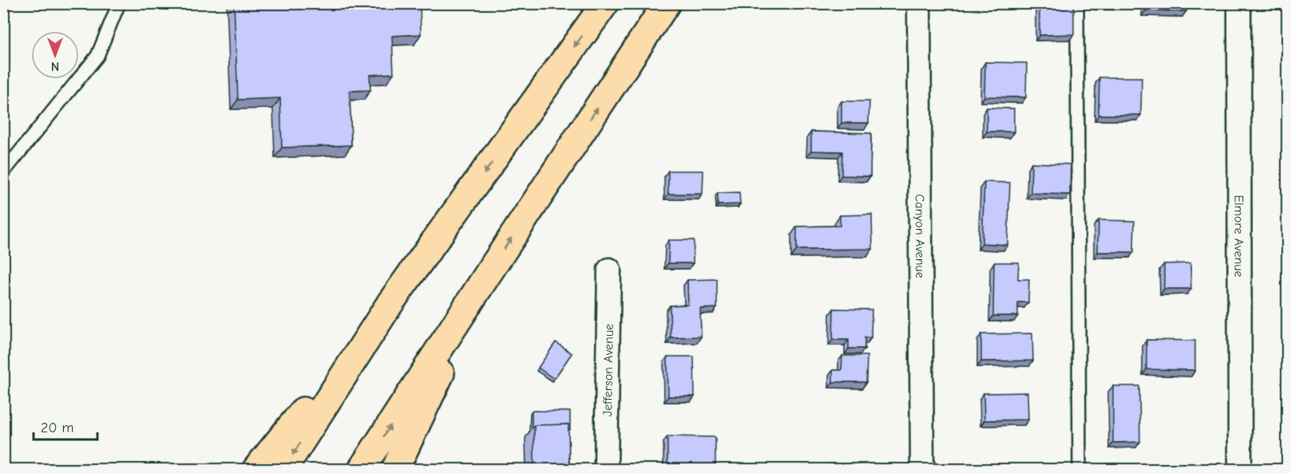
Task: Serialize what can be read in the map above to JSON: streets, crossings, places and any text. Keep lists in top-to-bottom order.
{
  "streets": {
    "street": ["Canyon Avenue", "Elmore Avenue", "Jefferson Avenue"]
  },
  "scale_bar": "20 m",
  "north": "bottom"
}
